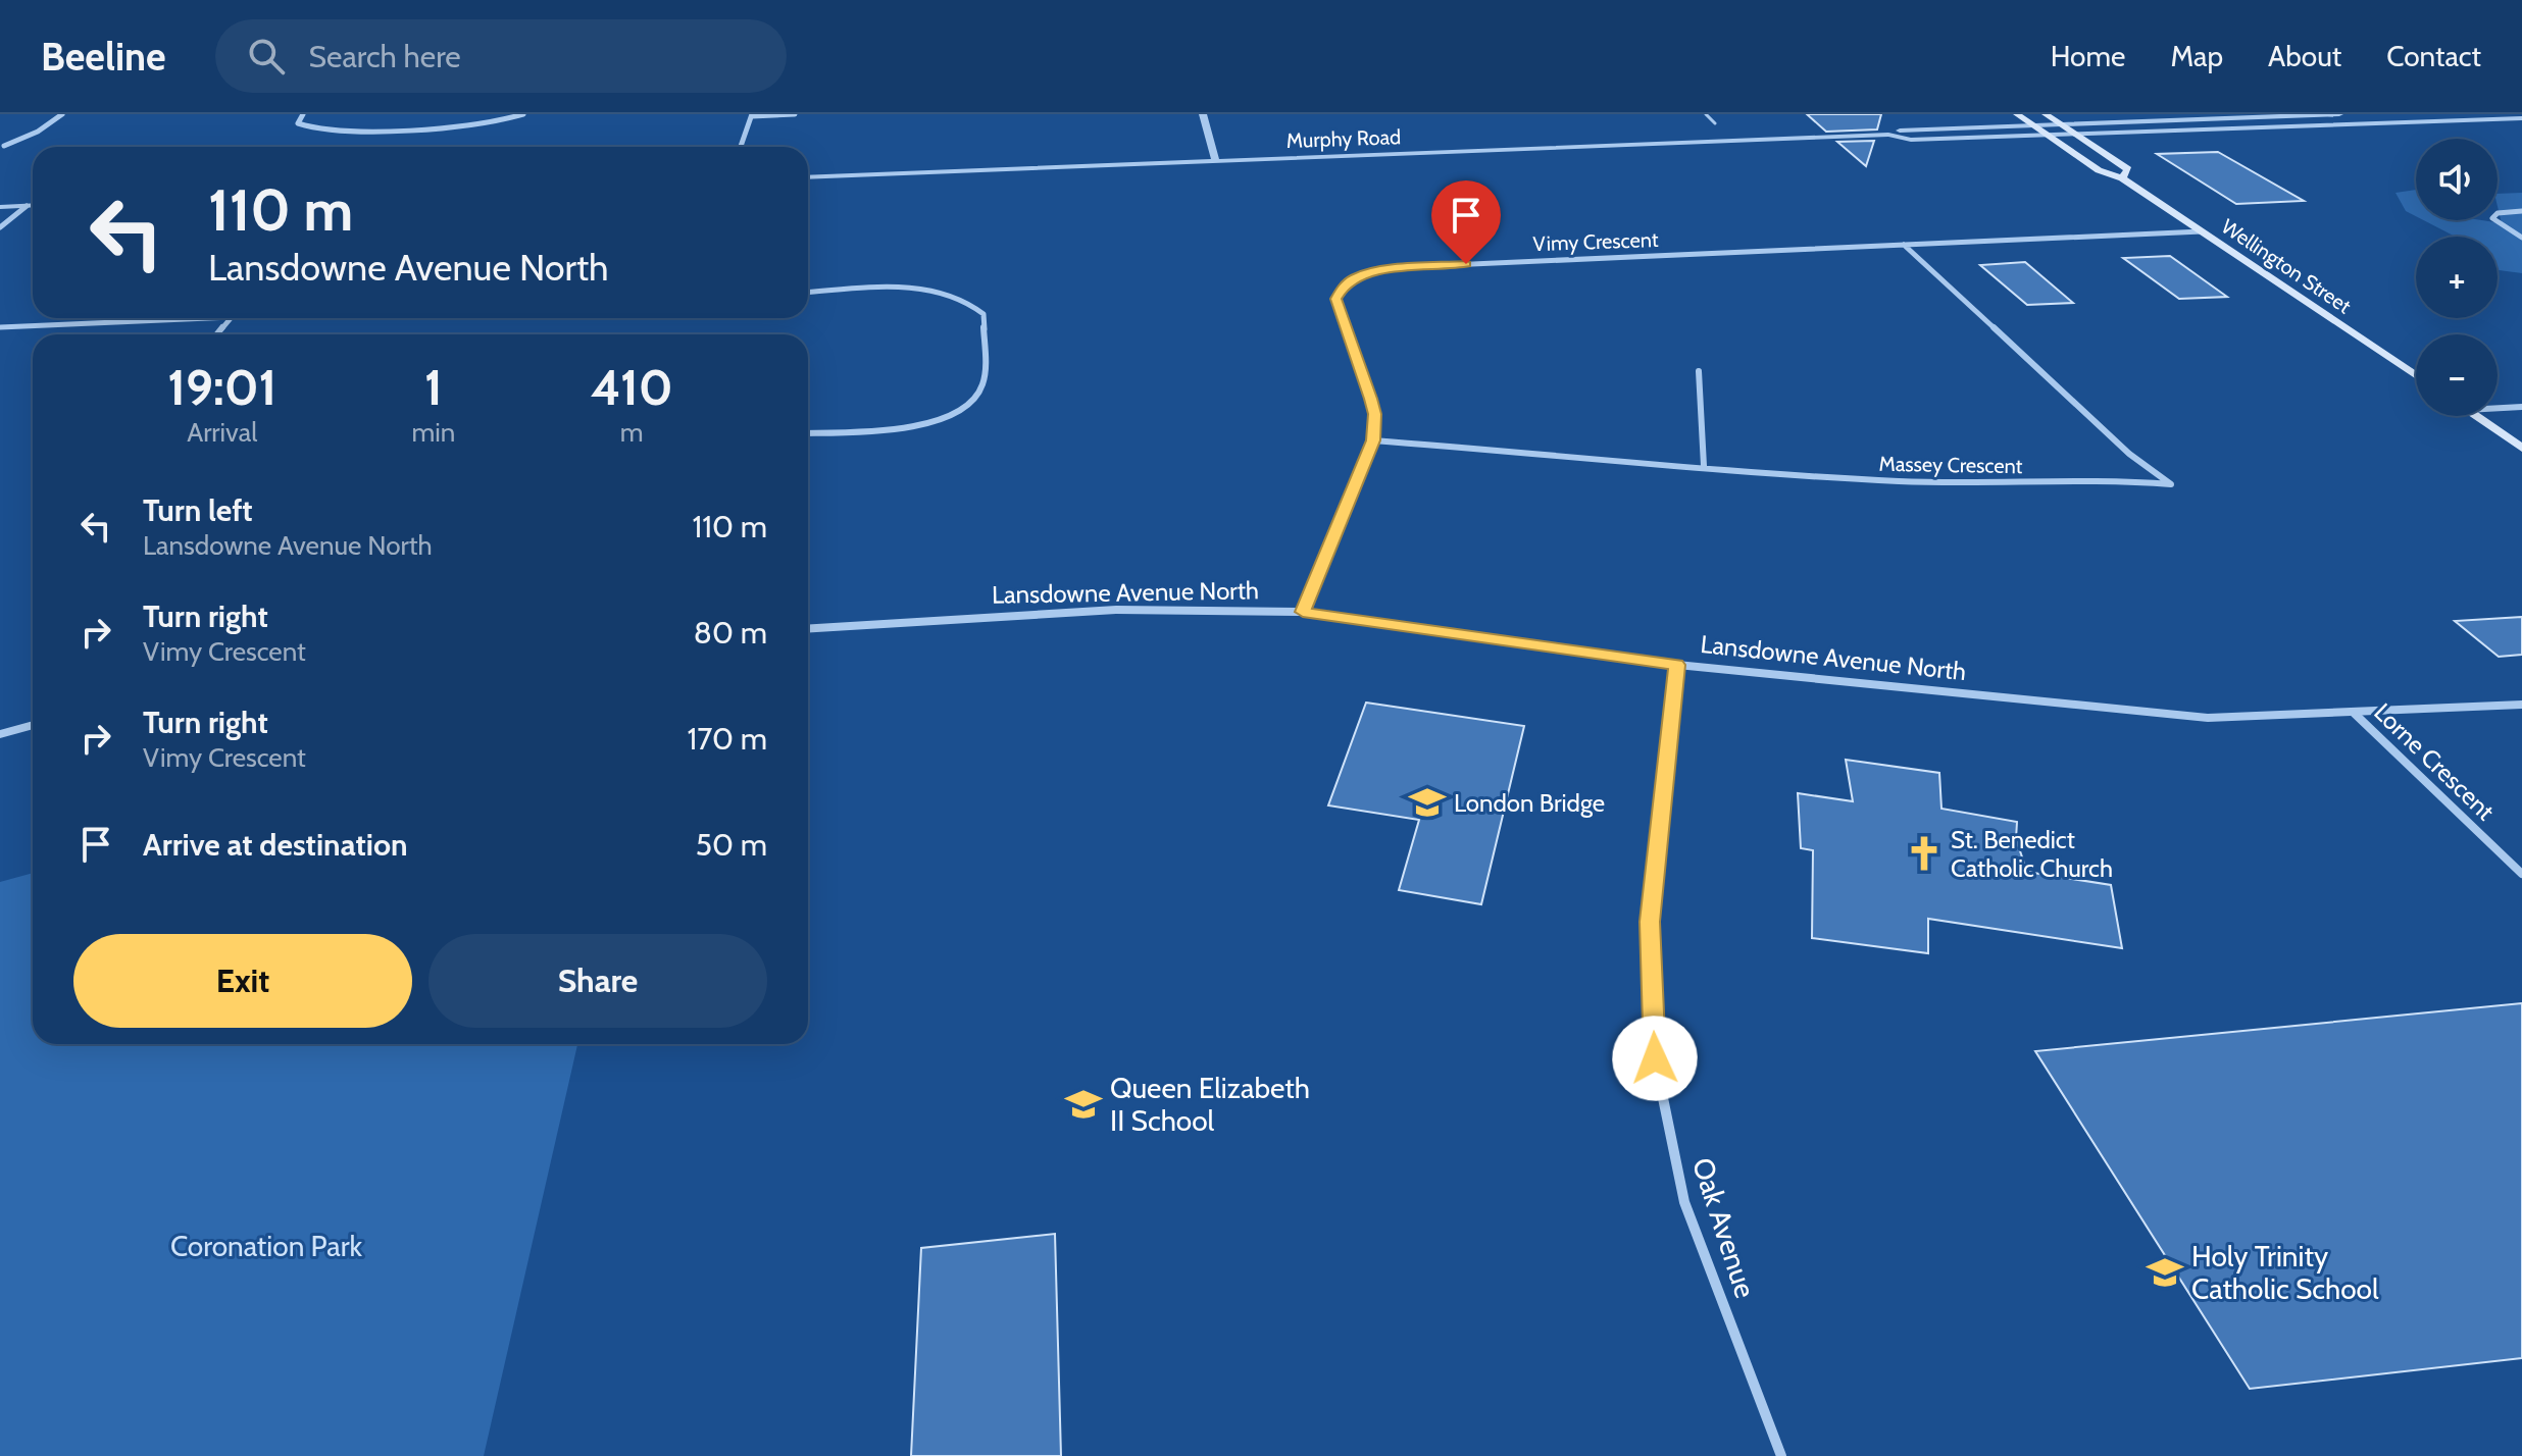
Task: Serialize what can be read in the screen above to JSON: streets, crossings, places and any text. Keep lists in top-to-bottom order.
{
  "streets": {
    "main road": ["Wellington Street"],
    "street": [
      "Murphy Road",
      "Vimy Crescent",
      "Massey Crescent",
      "Lansdowne Avenue North",
      "Lorne Crescent",
      "Oak Avenue"
    ]
  },
  "crossings": [
    ["Murphy Road", "Wellington Street"],
    ["Vimy Crescent", "Wellington Street"],
    ["Vimy Crescent", "Massey Crescent"],
    ["Vimy Crescent", "Lansdowne Avenue North"],
    ["Lansdowne Avenue North", "Lorne Crescent"],
    ["Lansdowne Avenue North", "Oak Avenue"]
  ],
  "parks": ["Coronation Park"],
  "places": {
    "school or university": ["London Bridge", "Queen Elizabeth II School", "Holy Trinity Catholic School"],
    "church": ["St. Benedict Catholic Church"]
  },
  "page": {
    "header": "Beeline",
    "search": "Search here",
    "nav": [
      "Home",
      "Map",
      "About",
      "Contact"
    ],
    "map_buttons": ["+", "−"],
    "turn": ["110 m", "Lansdowne Avenue North"],
    "eta": [
      "19:01",
      "Arrival",
      "1",
      "min",
      "410",
      "m"
    ],
    "list": [
      {
        "name": "Turn left",
        "note": "Lansdowne Avenue North",
        "value": "110 m"
      },
      {
        "name": "Turn right",
        "note": "Vimy Crescent",
        "value": "80 m"
      },
      {
        "name": "Turn right",
        "note": "Vimy Crescent",
        "value": "170 m"
      },
      {
        "name": "Arrive at destination",
        "value": "50 m"
      }
    ],
    "buttons": ["Exit", "Share"]
  }
}
